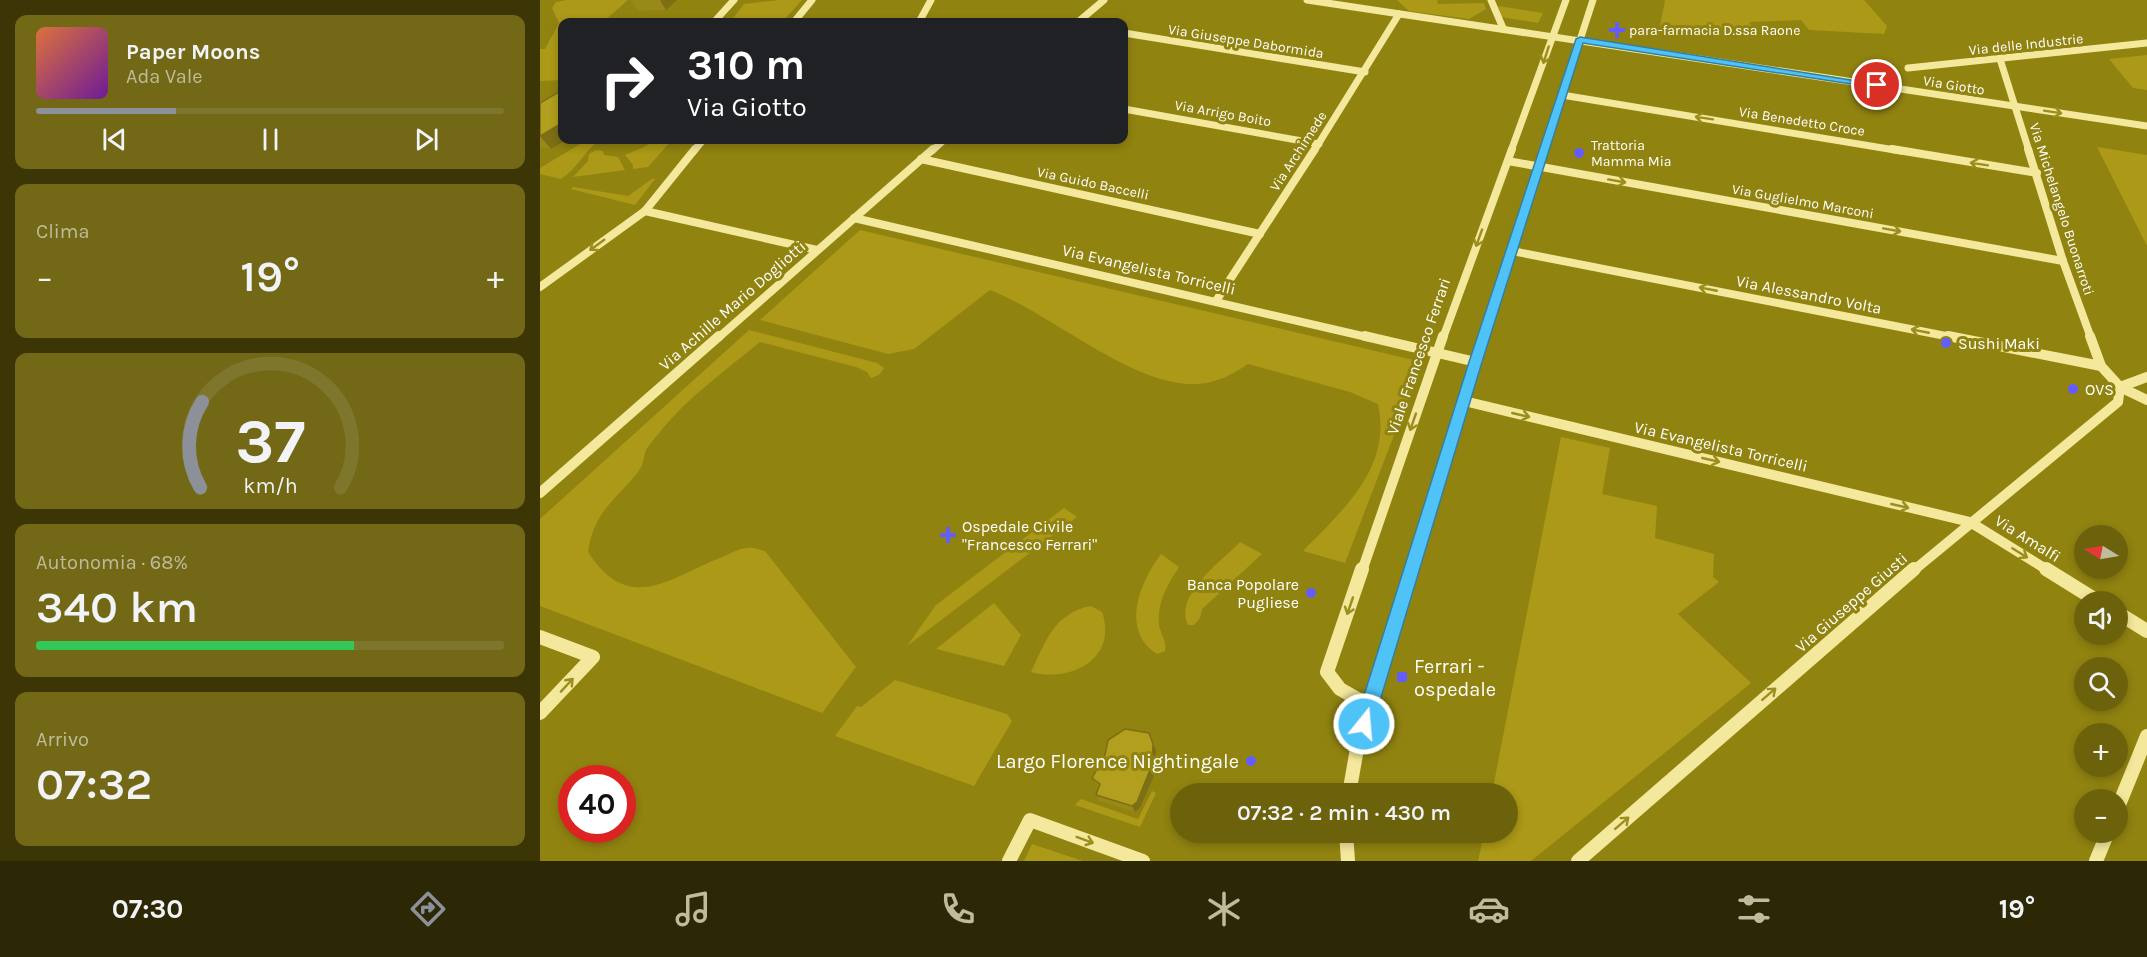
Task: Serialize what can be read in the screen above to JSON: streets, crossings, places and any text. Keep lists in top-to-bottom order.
{
  "streets": {
    "street": [
      "Via Giuseppe Dabormida",
      "Via delle Industrie",
      "Via Giotto",
      "Via Arrigo Boito",
      "Via Benedetto Croce",
      "Via Archimede",
      "Via Guido Baccelli",
      "Via Guglielmo Marconi",
      "Via Michelangelo Buonarroti",
      "Via Evangelista Torricelli",
      "Via Alessandro Volta",
      "Via Achille Mario Dogliotti",
      "Viale Francesco Ferrari",
      "Via Amalfi",
      "Via Giuseppe Giusti"
    ]
  },
  "crossings": [
    ["Via Giuseppe Dabormida", "Via Archimede"],
    ["Via delle Industrie", "Via Michelangelo Buonarroti"],
    ["Via Giotto", "Via Archimede"],
    ["Via Giotto", "Via Michelangelo Buonarroti"],
    ["Via Giotto", "Viale Francesco Ferrari"],
    ["Via Arrigo Boito", "Via Archimede"],
    ["Via Benedetto Croce", "Via Michelangelo Buonarroti"],
    ["Via Archimede", "Via Guido Baccelli"],
    ["Via Archimede", "Via Evangelista Torricelli"],
    ["Via Guido Baccelli", "Via Achille Mario Dogliotti"],
    ["Via Guglielmo Marconi", "Via Michelangelo Buonarroti"],
    ["Via Guglielmo Marconi", "Viale Francesco Ferrari"],
    ["Via Michelangelo Buonarroti", "Via Alessandro Volta"],
    ["Via Evangelista Torricelli", "Via Achille Mario Dogliotti"],
    ["Via Evangelista Torricelli", "Viale Francesco Ferrari"],
    ["Via Evangelista Torricelli", "Via Amalfi"],
    ["Via Evangelista Torricelli", "Via Giuseppe Giusti"],
    ["Via Amalfi", "Via Giuseppe Giusti"]
  ],
  "one_way": [
    "Via Benedetto Croce",
    "Via Guglielmo Marconi",
    "Via Evangelista Torricelli",
    "Via Alessandro Volta",
    "Via Amalfi",
    "Via Giuseppe Giusti"
  ],
  "places": {
    "health": ["para-farmacia D.ssa Raone", "Ospedale Civile \"Francesco Ferrari\""],
    "other": [
      "Trattoria Mamma Mia",
      "Sushi Maki",
      "OVS",
      "Banca Popolare Pugliese",
      "Largo Florence Nightingale"
    ],
    "transit": ["Ferrari - ospedale"]
  },
  "north": "left",
  "page": {
    "turn": ["310 m", "Via Giotto"],
    "song": ["Paper Moons", "Ada Vale"],
    "tile": [
      "Clima",
      ["Autonomia · 68%", "340 km"],
      ["Arrivo", "07:32"]
    ],
    "heat": ["−", "19°", "+"],
    "map_buttons": ["+", "−"],
    "limit": "40",
    "trip": "07:32 · 2 min · 430 m",
    "tabs": ["07:30", "19°"],
    "gauge": ["37", "km/h"]
  }
}
